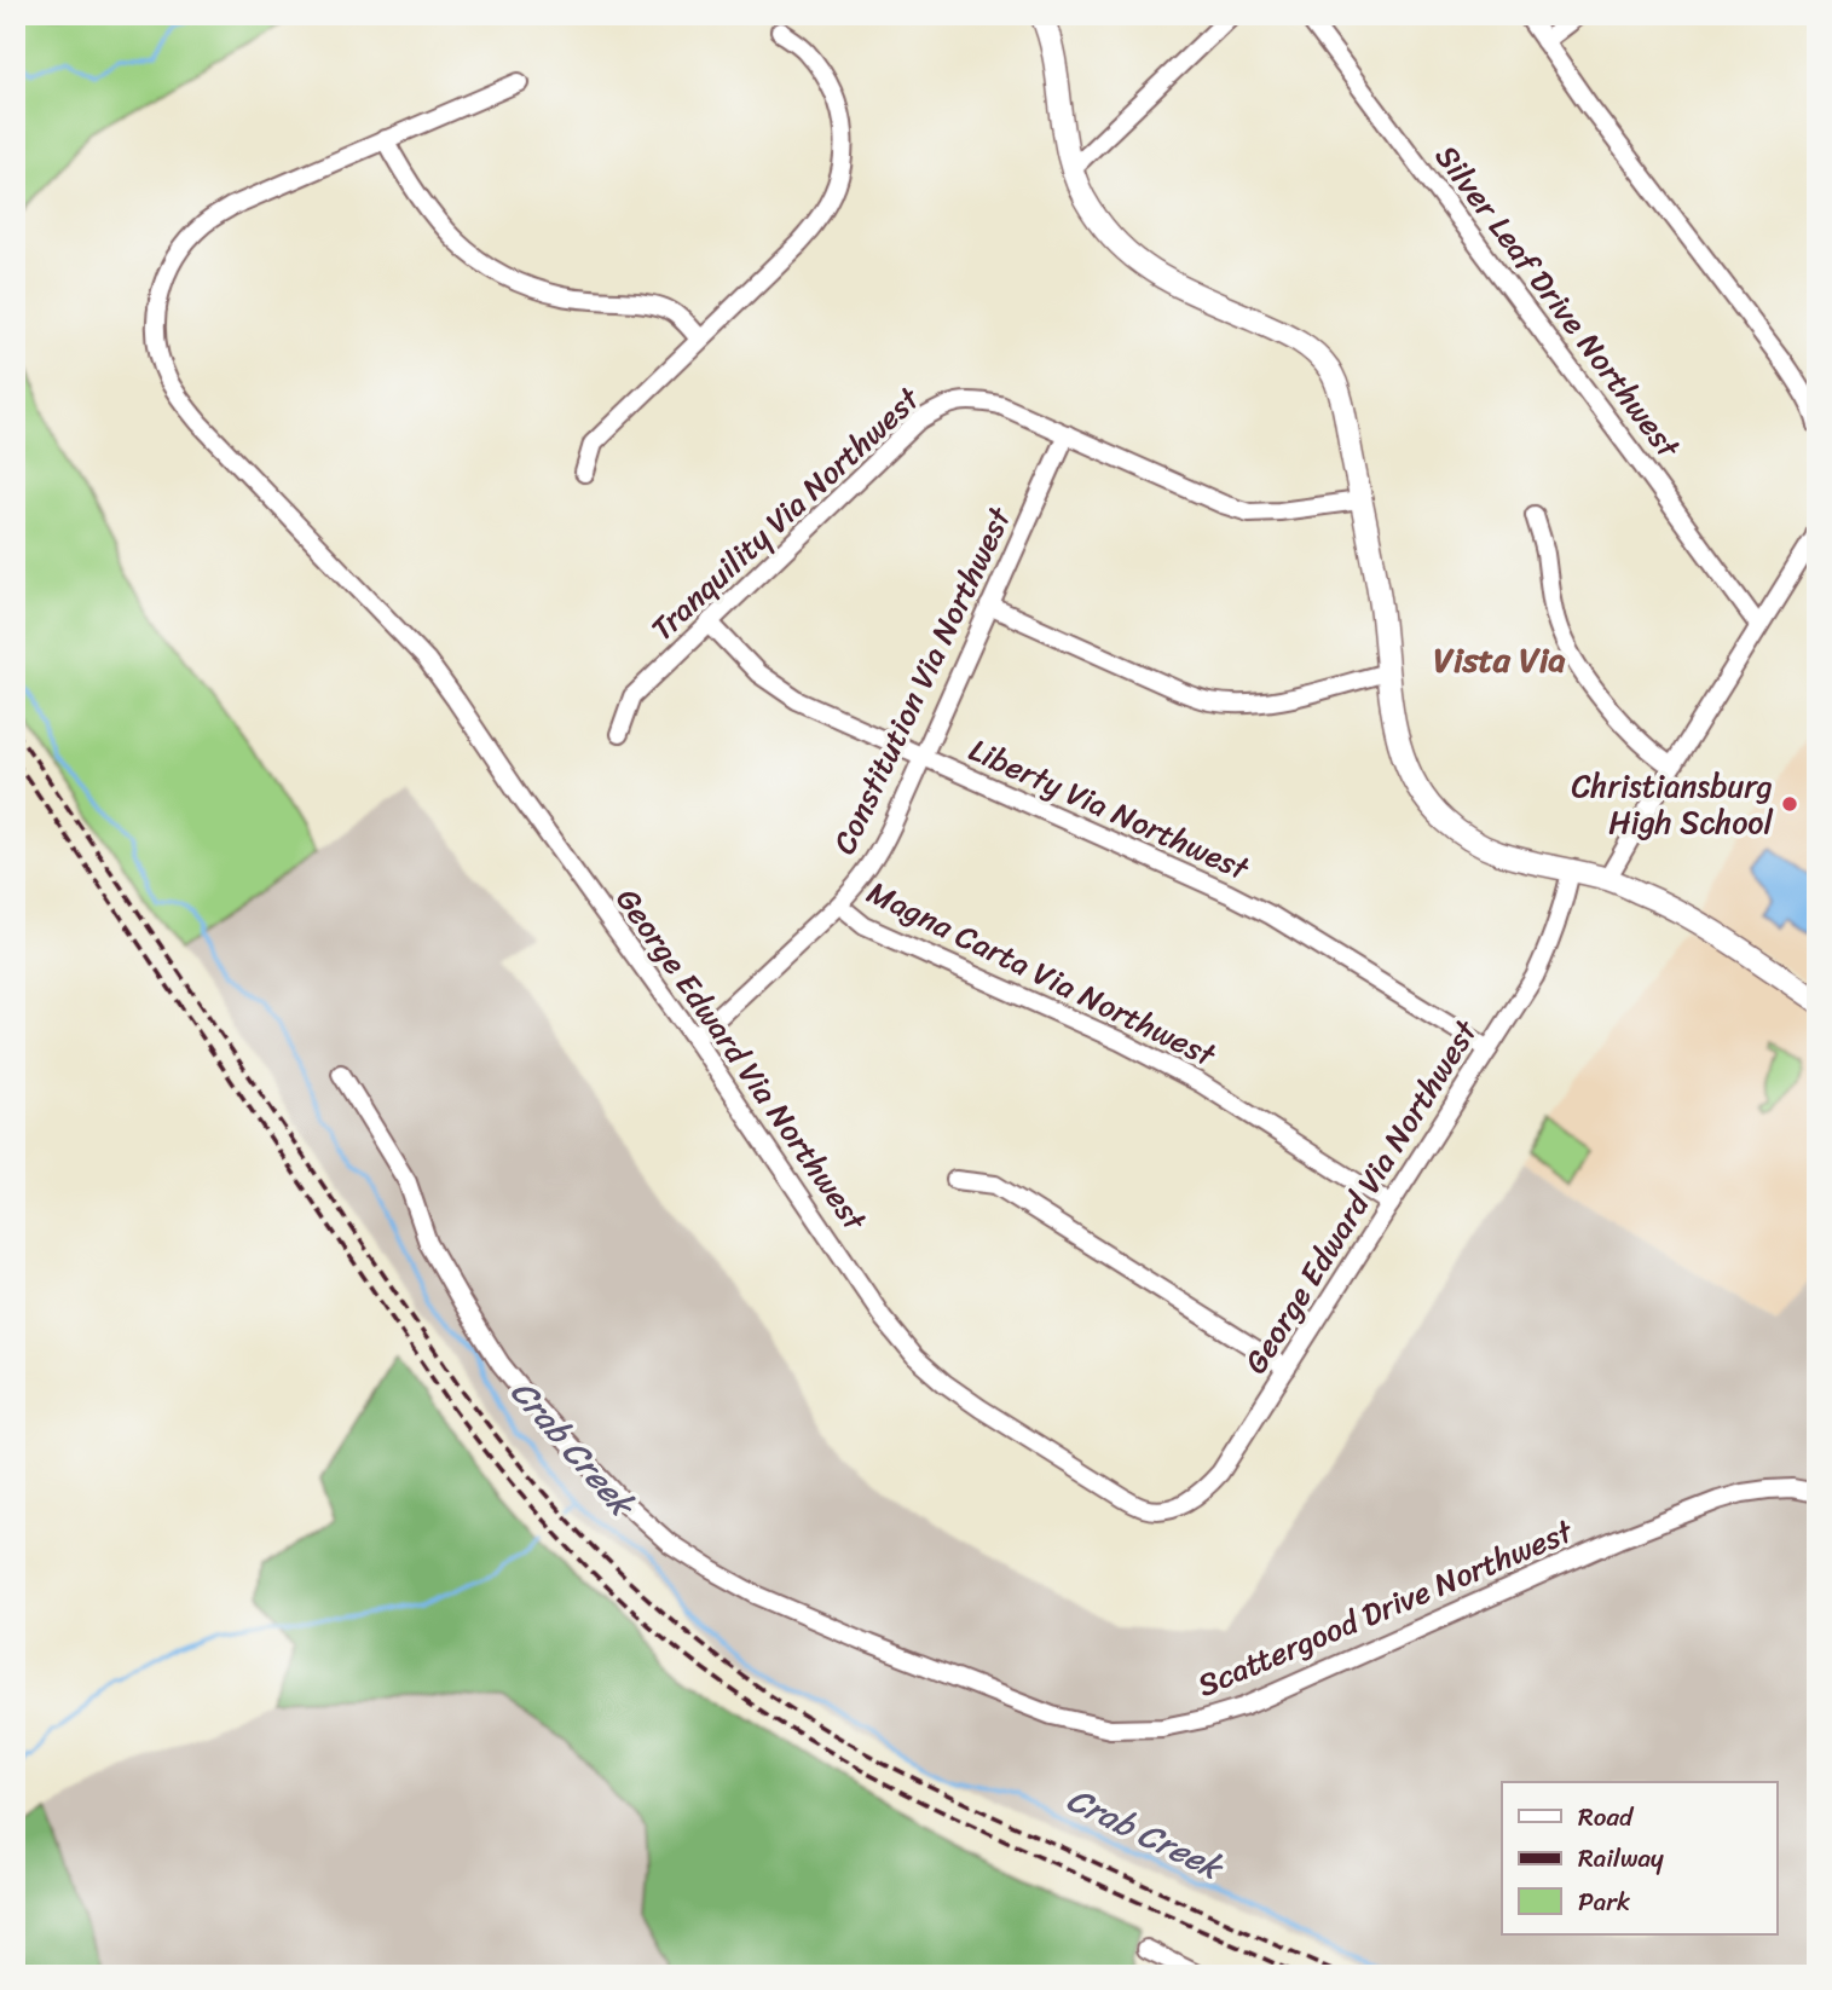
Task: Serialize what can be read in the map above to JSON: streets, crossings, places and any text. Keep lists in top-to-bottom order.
{
  "streets": {
    "street": [
      "Silver Leaf Drive Northwest",
      "Tranquility Via Northwest",
      "Constitution Via Northwest",
      "Liberty Via Northwest",
      "Magna Carta Via Northwest",
      "George Edward Via Northwest",
      "Scattergood Drive Northwest"
    ]
  },
  "crossings": [
    ["Tranquility Via Northwest", "Constitution Via Northwest"],
    ["Tranquility Via Northwest", "Liberty Via Northwest"],
    ["Constitution Via Northwest", "Liberty Via Northwest"],
    ["Constitution Via Northwest", "Magna Carta Via Northwest"],
    ["Constitution Via Northwest", "George Edward Via Northwest"],
    ["Liberty Via Northwest", "George Edward Via Northwest"],
    ["Magna Carta Via Northwest", "George Edward Via Northwest"]
  ],
  "districts": ["Vista Via"],
  "water": ["Crab Creek"],
  "places": ["Christiansburg High School"],
  "legend": ["Road", "Railway", "Park"]
}
